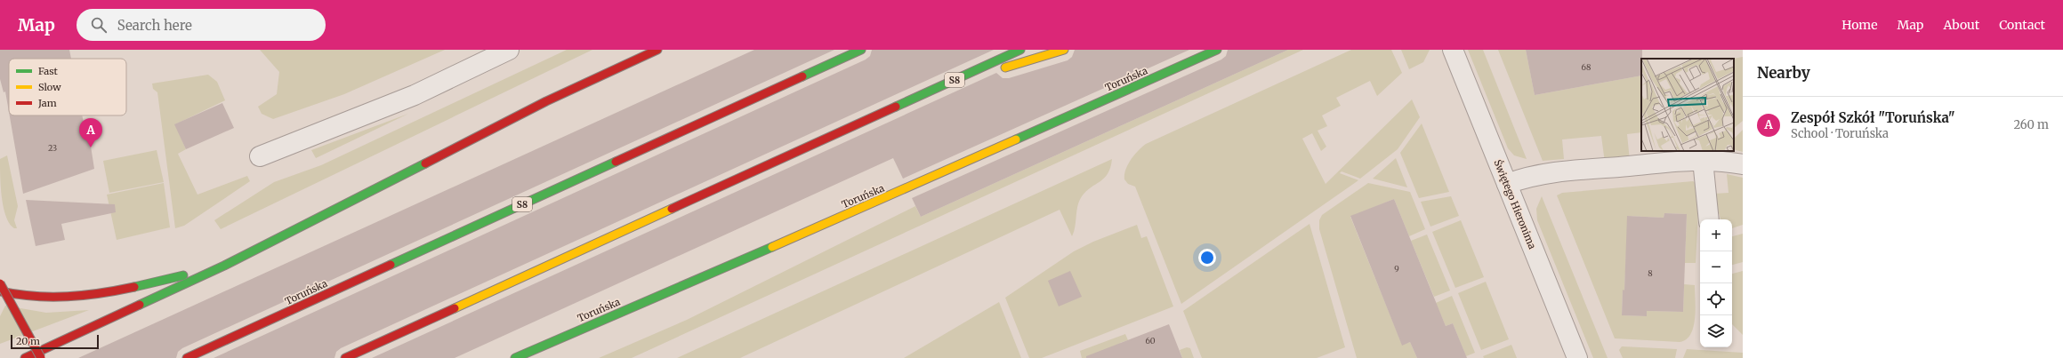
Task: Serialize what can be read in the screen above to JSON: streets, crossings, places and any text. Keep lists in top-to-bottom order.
{
  "streets": {
    "main road": ["Toruńska", "S8"],
    "street": ["Świętego Hieronima"]
  },
  "house_numbers": [
    "68",
    "23",
    "9",
    "8",
    "60"
  ],
  "legend": ["Fast", "Slow", "Jam"],
  "scale_bar": "20 m",
  "page": {
    "header": "Map",
    "search": "Search here",
    "nav": [
      "Home",
      "Map",
      "About",
      "Contact"
    ],
    "heading": "Nearby",
    "list": [
      {
        "mark": "A",
        "name": "Zespół Szkół \"Toruńska\"",
        "note": "School · Toruńska",
        "value": "260 m"
      }
    ],
    "pins": "A",
    "map_buttons": ["+", "−"],
    "scale": "20 m"
  }
}
